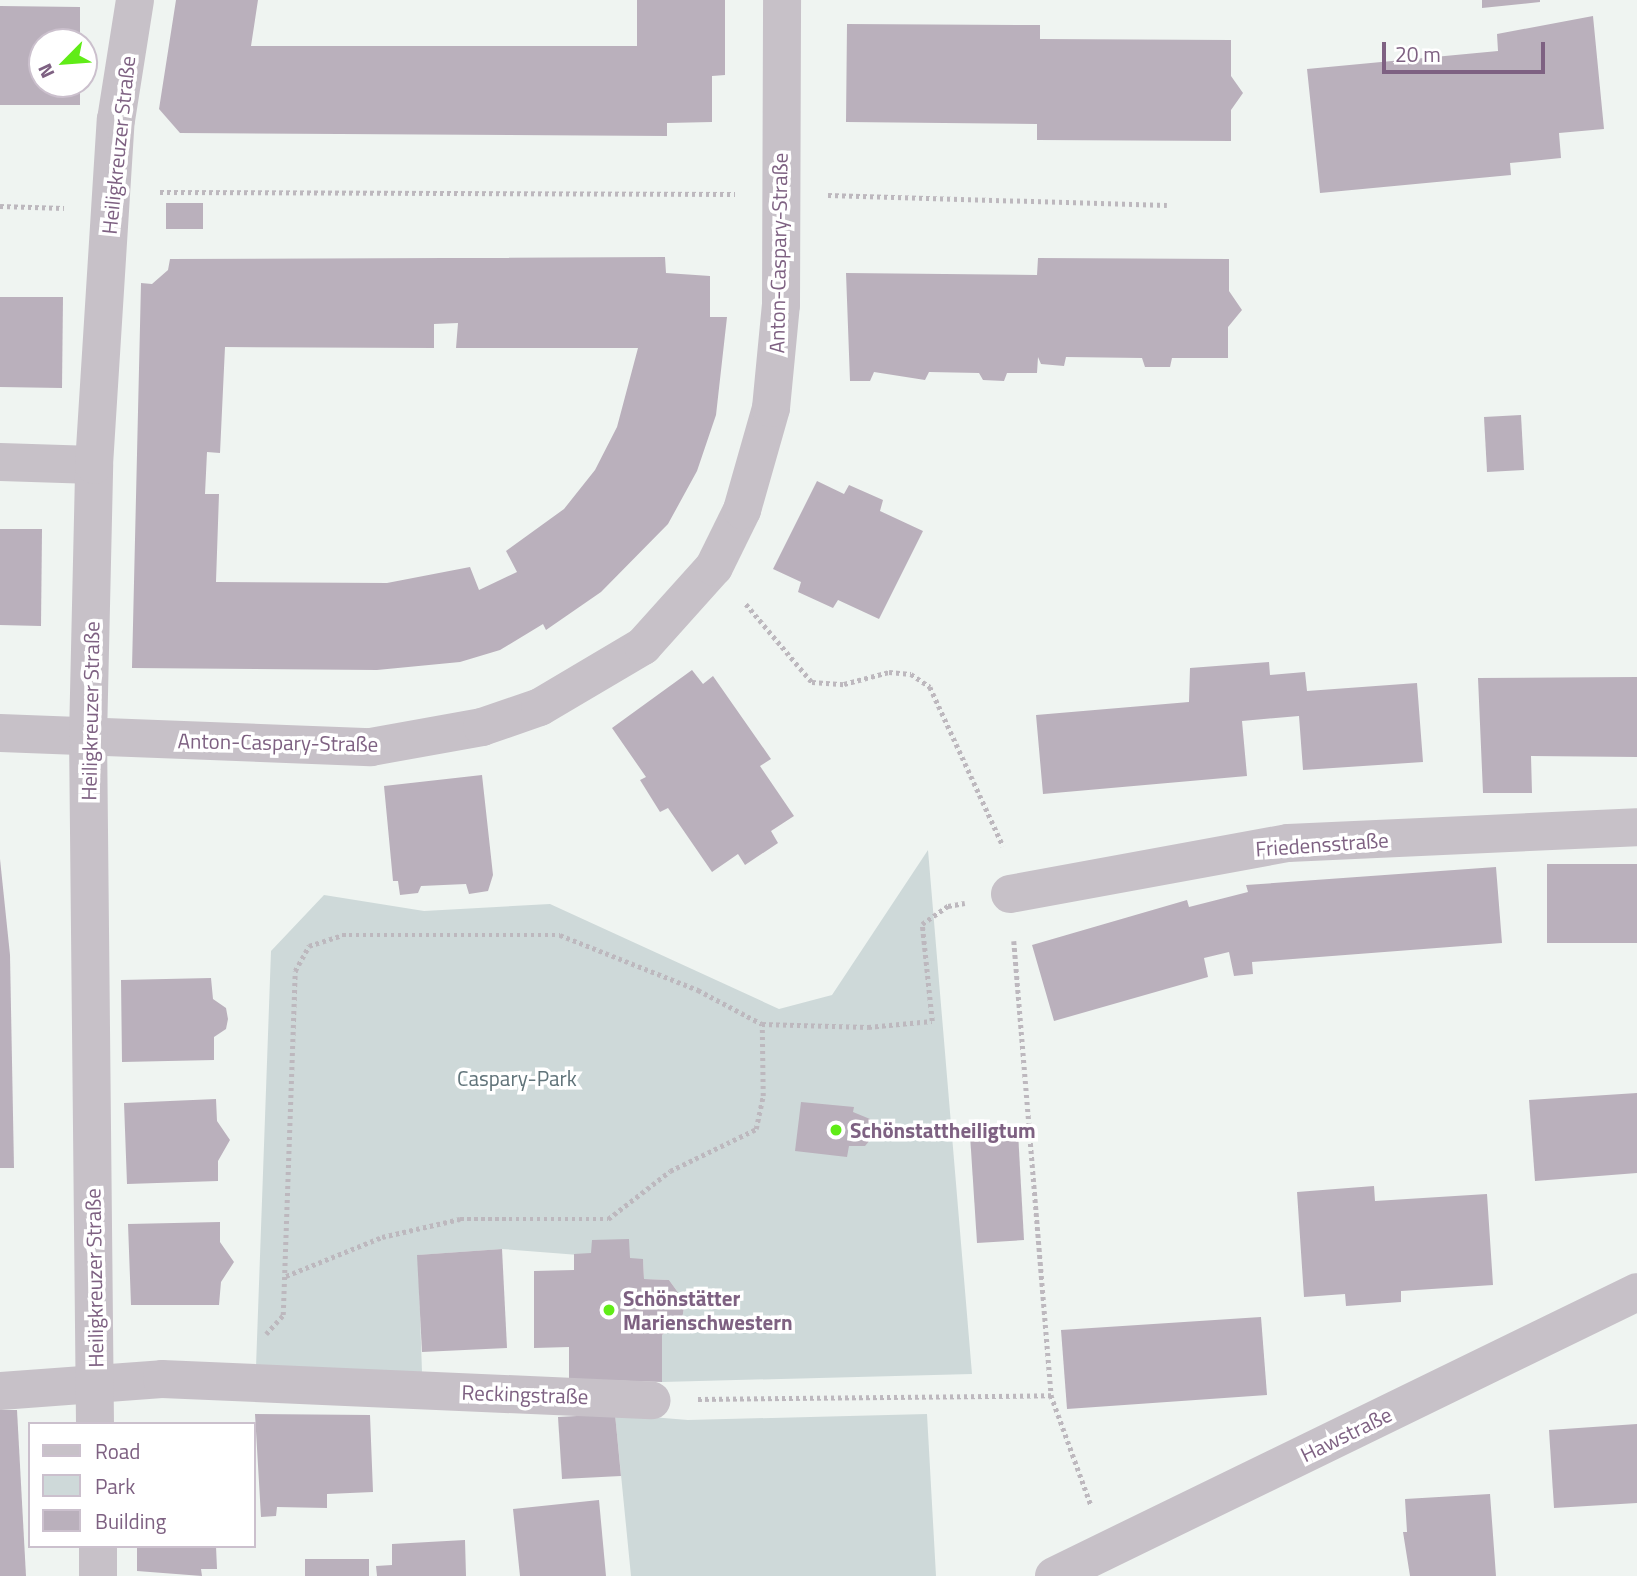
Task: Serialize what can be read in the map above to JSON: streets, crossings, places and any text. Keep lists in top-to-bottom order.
{
  "streets": {
    "street": [
      "Heiligkreuzer Straße",
      "Anton-Caspary-Straße",
      "Friedensstraße",
      "Reckingstraße",
      "Hawstraße"
    ]
  },
  "crossings": [
    ["Heiligkreuzer Straße", "Anton-Caspary-Straße"],
    ["Heiligkreuzer Straße", "Reckingstraße"]
  ],
  "parks": ["Caspary-Park"],
  "places": ["Schönstattheiligtum", "Schönstätter Marienschwestern"],
  "legend": ["Road", "Park", "Building"],
  "scale_bar": "20 m",
  "north": "bottom left"
}
